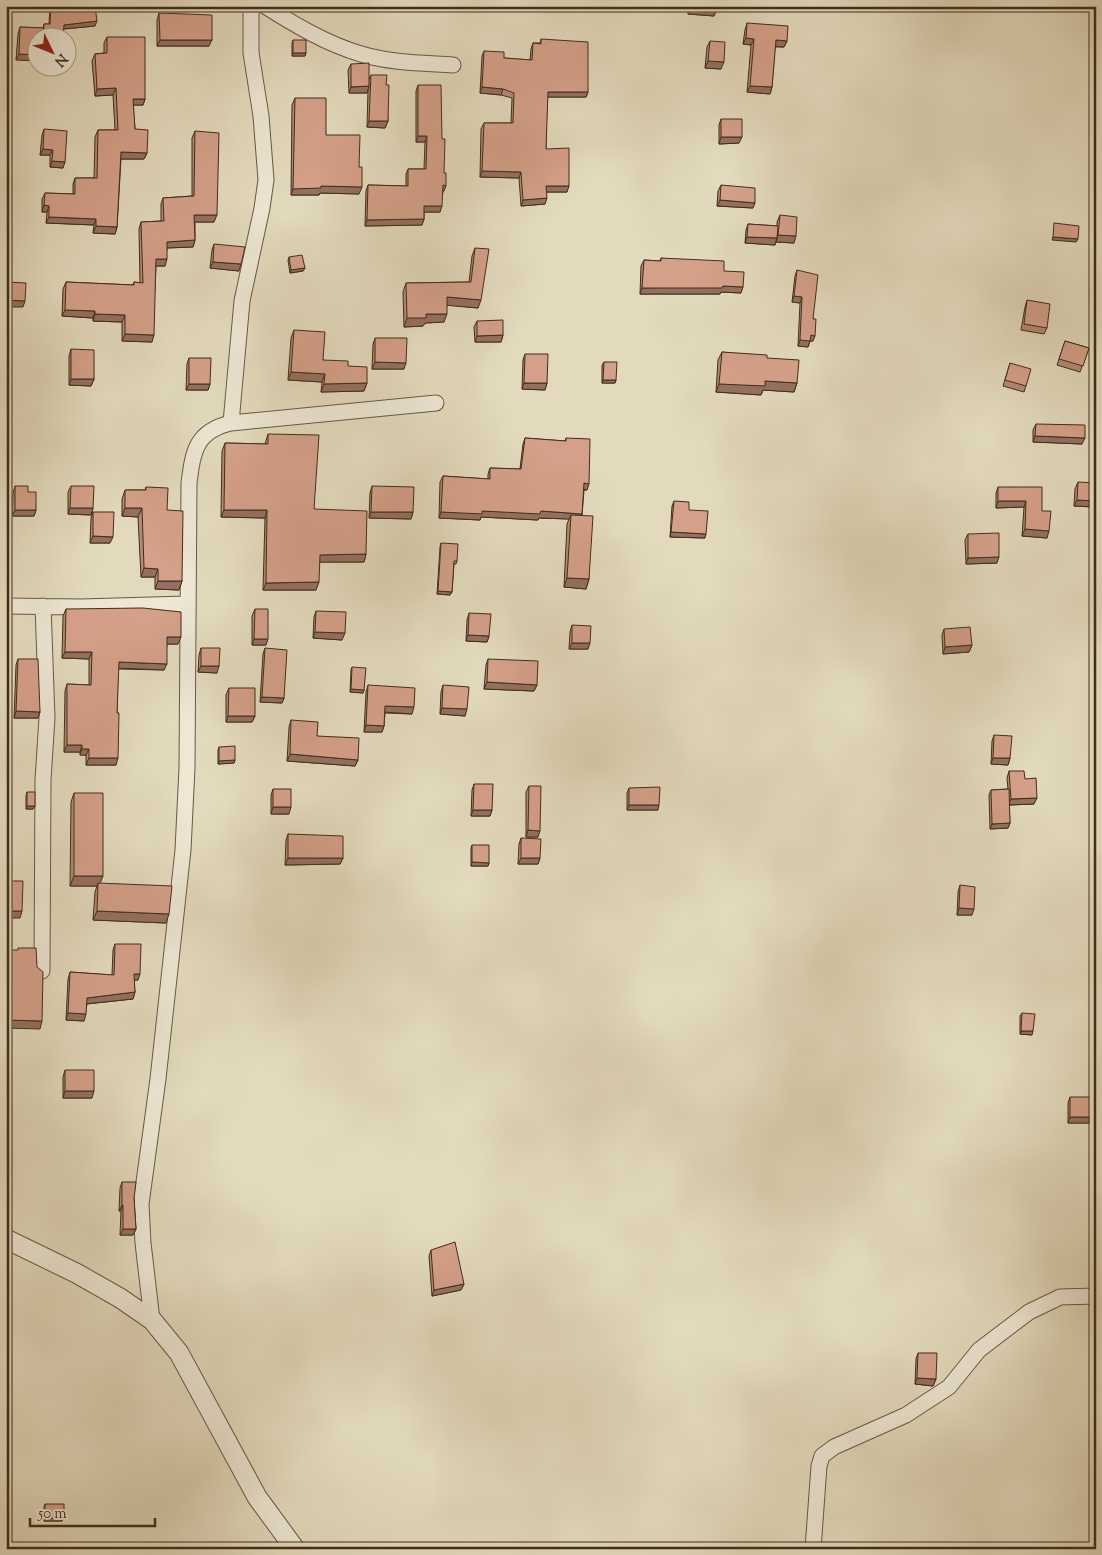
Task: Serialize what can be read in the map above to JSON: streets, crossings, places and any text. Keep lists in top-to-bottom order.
{
  "scale_bar": "50 m",
  "north": "bottom right"
}
